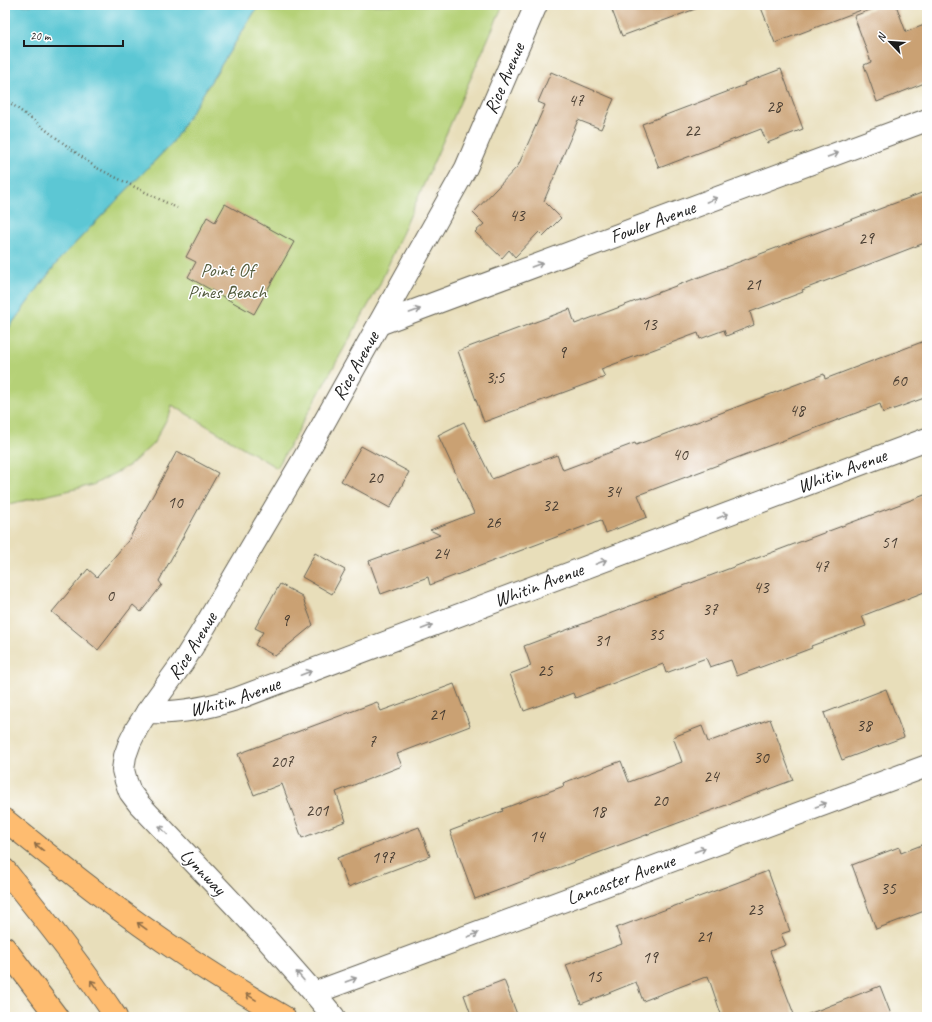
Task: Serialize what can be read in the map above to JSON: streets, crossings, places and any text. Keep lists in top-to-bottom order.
{
  "streets": {
    "street": [
      "Rice Avenue",
      "Fowler Avenue",
      "Whitin Avenue",
      "Lynnway",
      "Lancaster Avenue"
    ]
  },
  "crossings": [
    ["Rice Avenue", "Fowler Avenue"],
    ["Rice Avenue", "Whitin Avenue"],
    ["Rice Avenue", "Lynnway"],
    ["Whitin Avenue", "Lynnway"],
    ["Lynnway", "Lancaster Avenue"]
  ],
  "one_way": [
    "Fowler Avenue",
    "Whitin Avenue",
    "Lynnway",
    "Lancaster Avenue"
  ],
  "parks": ["Point Of Pines Beach"],
  "house_numbers": [
    "47",
    "28",
    "22",
    "43",
    "29",
    "21",
    "13",
    "9",
    "3;5",
    "60",
    "48",
    "40",
    "20",
    "34",
    "10",
    "32",
    "26",
    "51",
    "24",
    "47",
    "43",
    "0",
    "37",
    "9",
    "35",
    "31",
    "25",
    "21",
    "38",
    "7",
    "30",
    "207",
    "24",
    "20",
    "201",
    "18",
    "14",
    "197",
    "35",
    "23",
    "21",
    "19",
    "15"
  ],
  "scale_bar": "20 m",
  "north": "top left"
}
